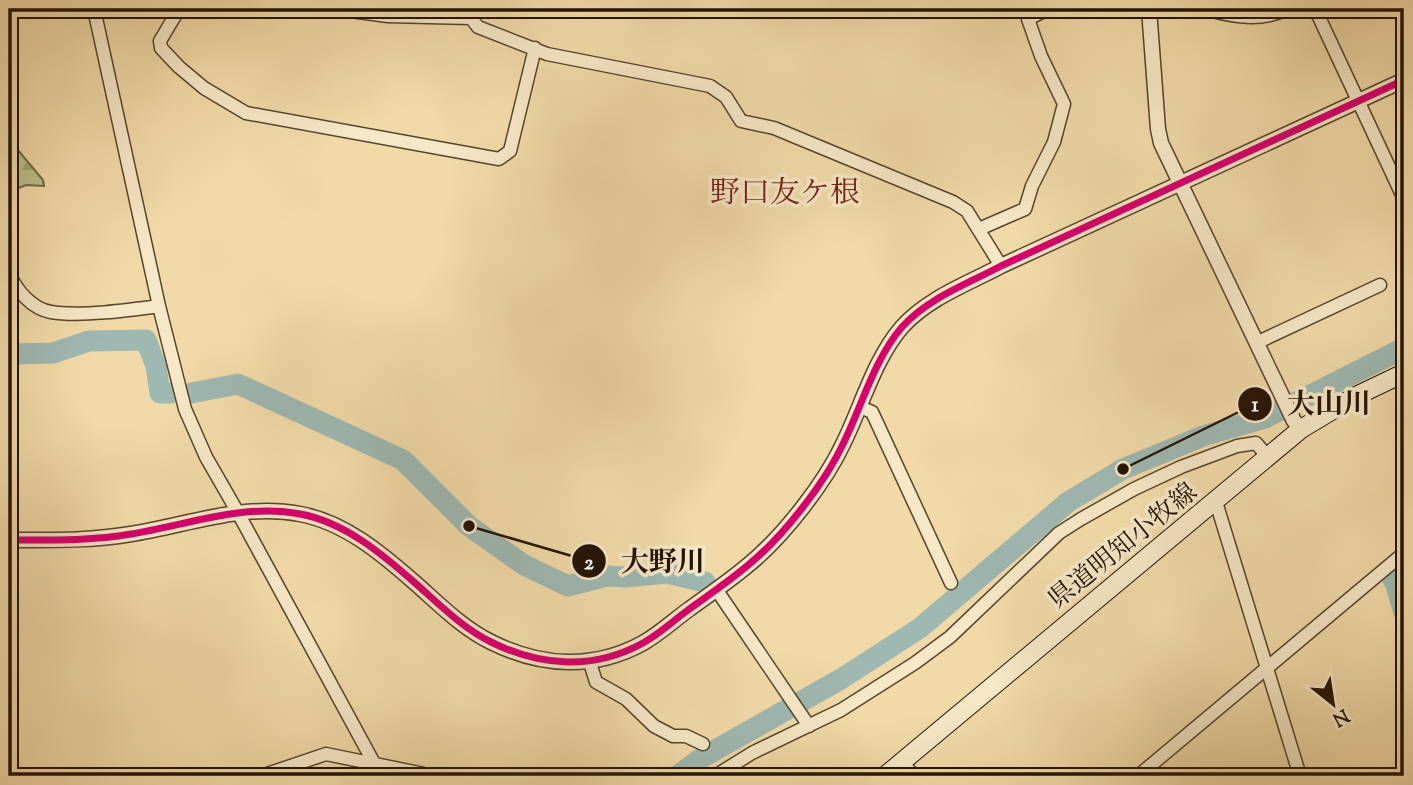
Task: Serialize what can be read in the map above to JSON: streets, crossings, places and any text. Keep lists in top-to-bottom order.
{
  "streets": {
    "main road": ["県道明知小牧線"]
  },
  "districts": ["野口友ケ根"],
  "places": ["大山川", "大野川"],
  "north": "bottom right"
}
